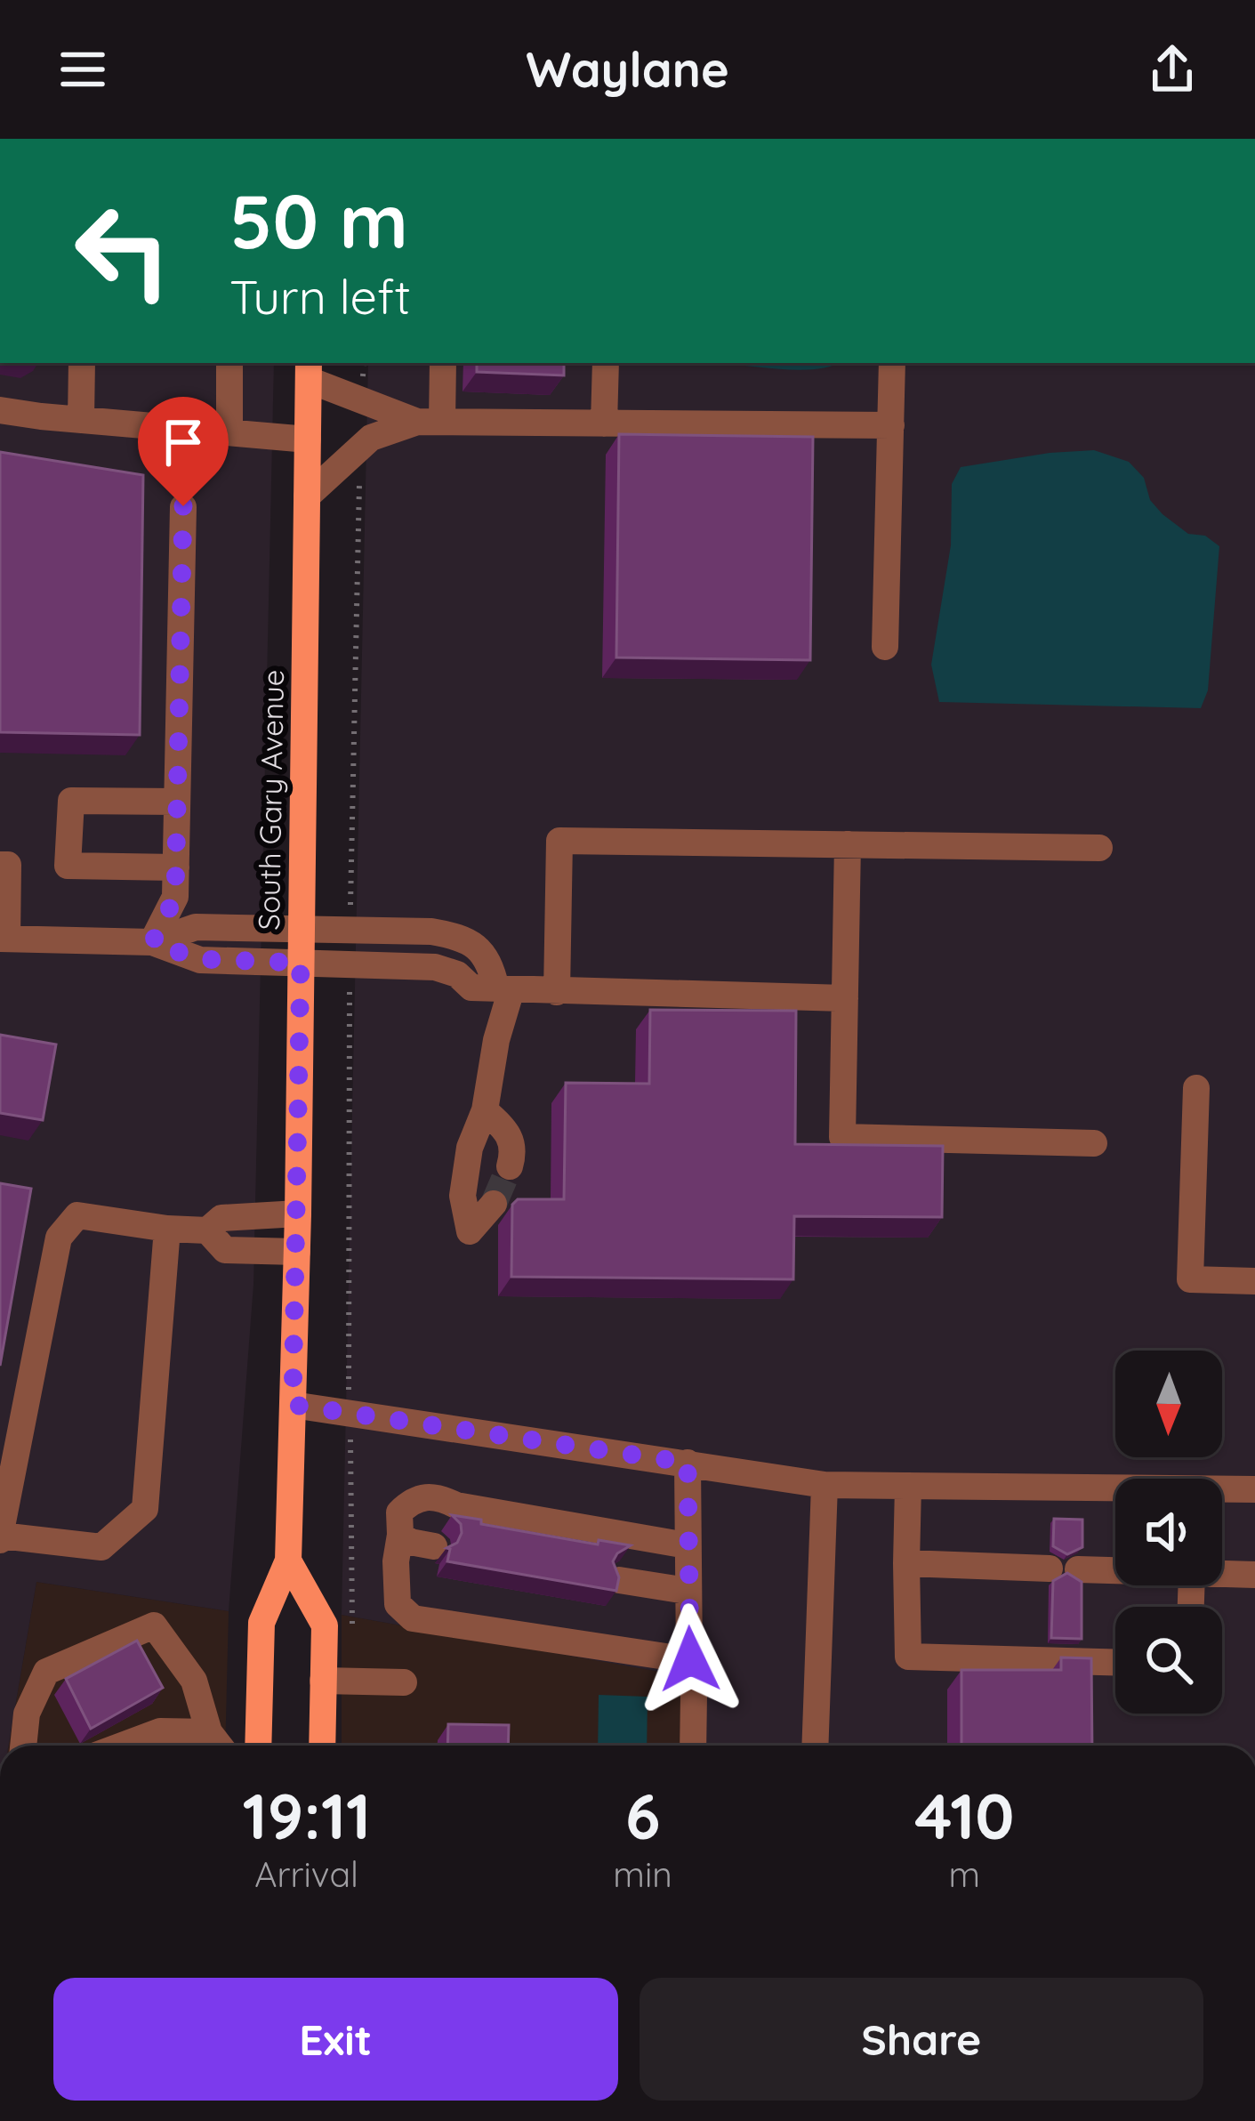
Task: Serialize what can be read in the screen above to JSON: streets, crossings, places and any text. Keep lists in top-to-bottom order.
{
  "streets": {
    "main road": ["South Gary Avenue"]
  },
  "north": "bottom",
  "page": {
    "header": "Waylane",
    "turn": ["50 m", "Turn left"],
    "eta": [
      "19:11",
      "Arrival",
      "6",
      "min",
      "410",
      "m"
    ],
    "buttons": ["Exit", "Share"]
  }
}
